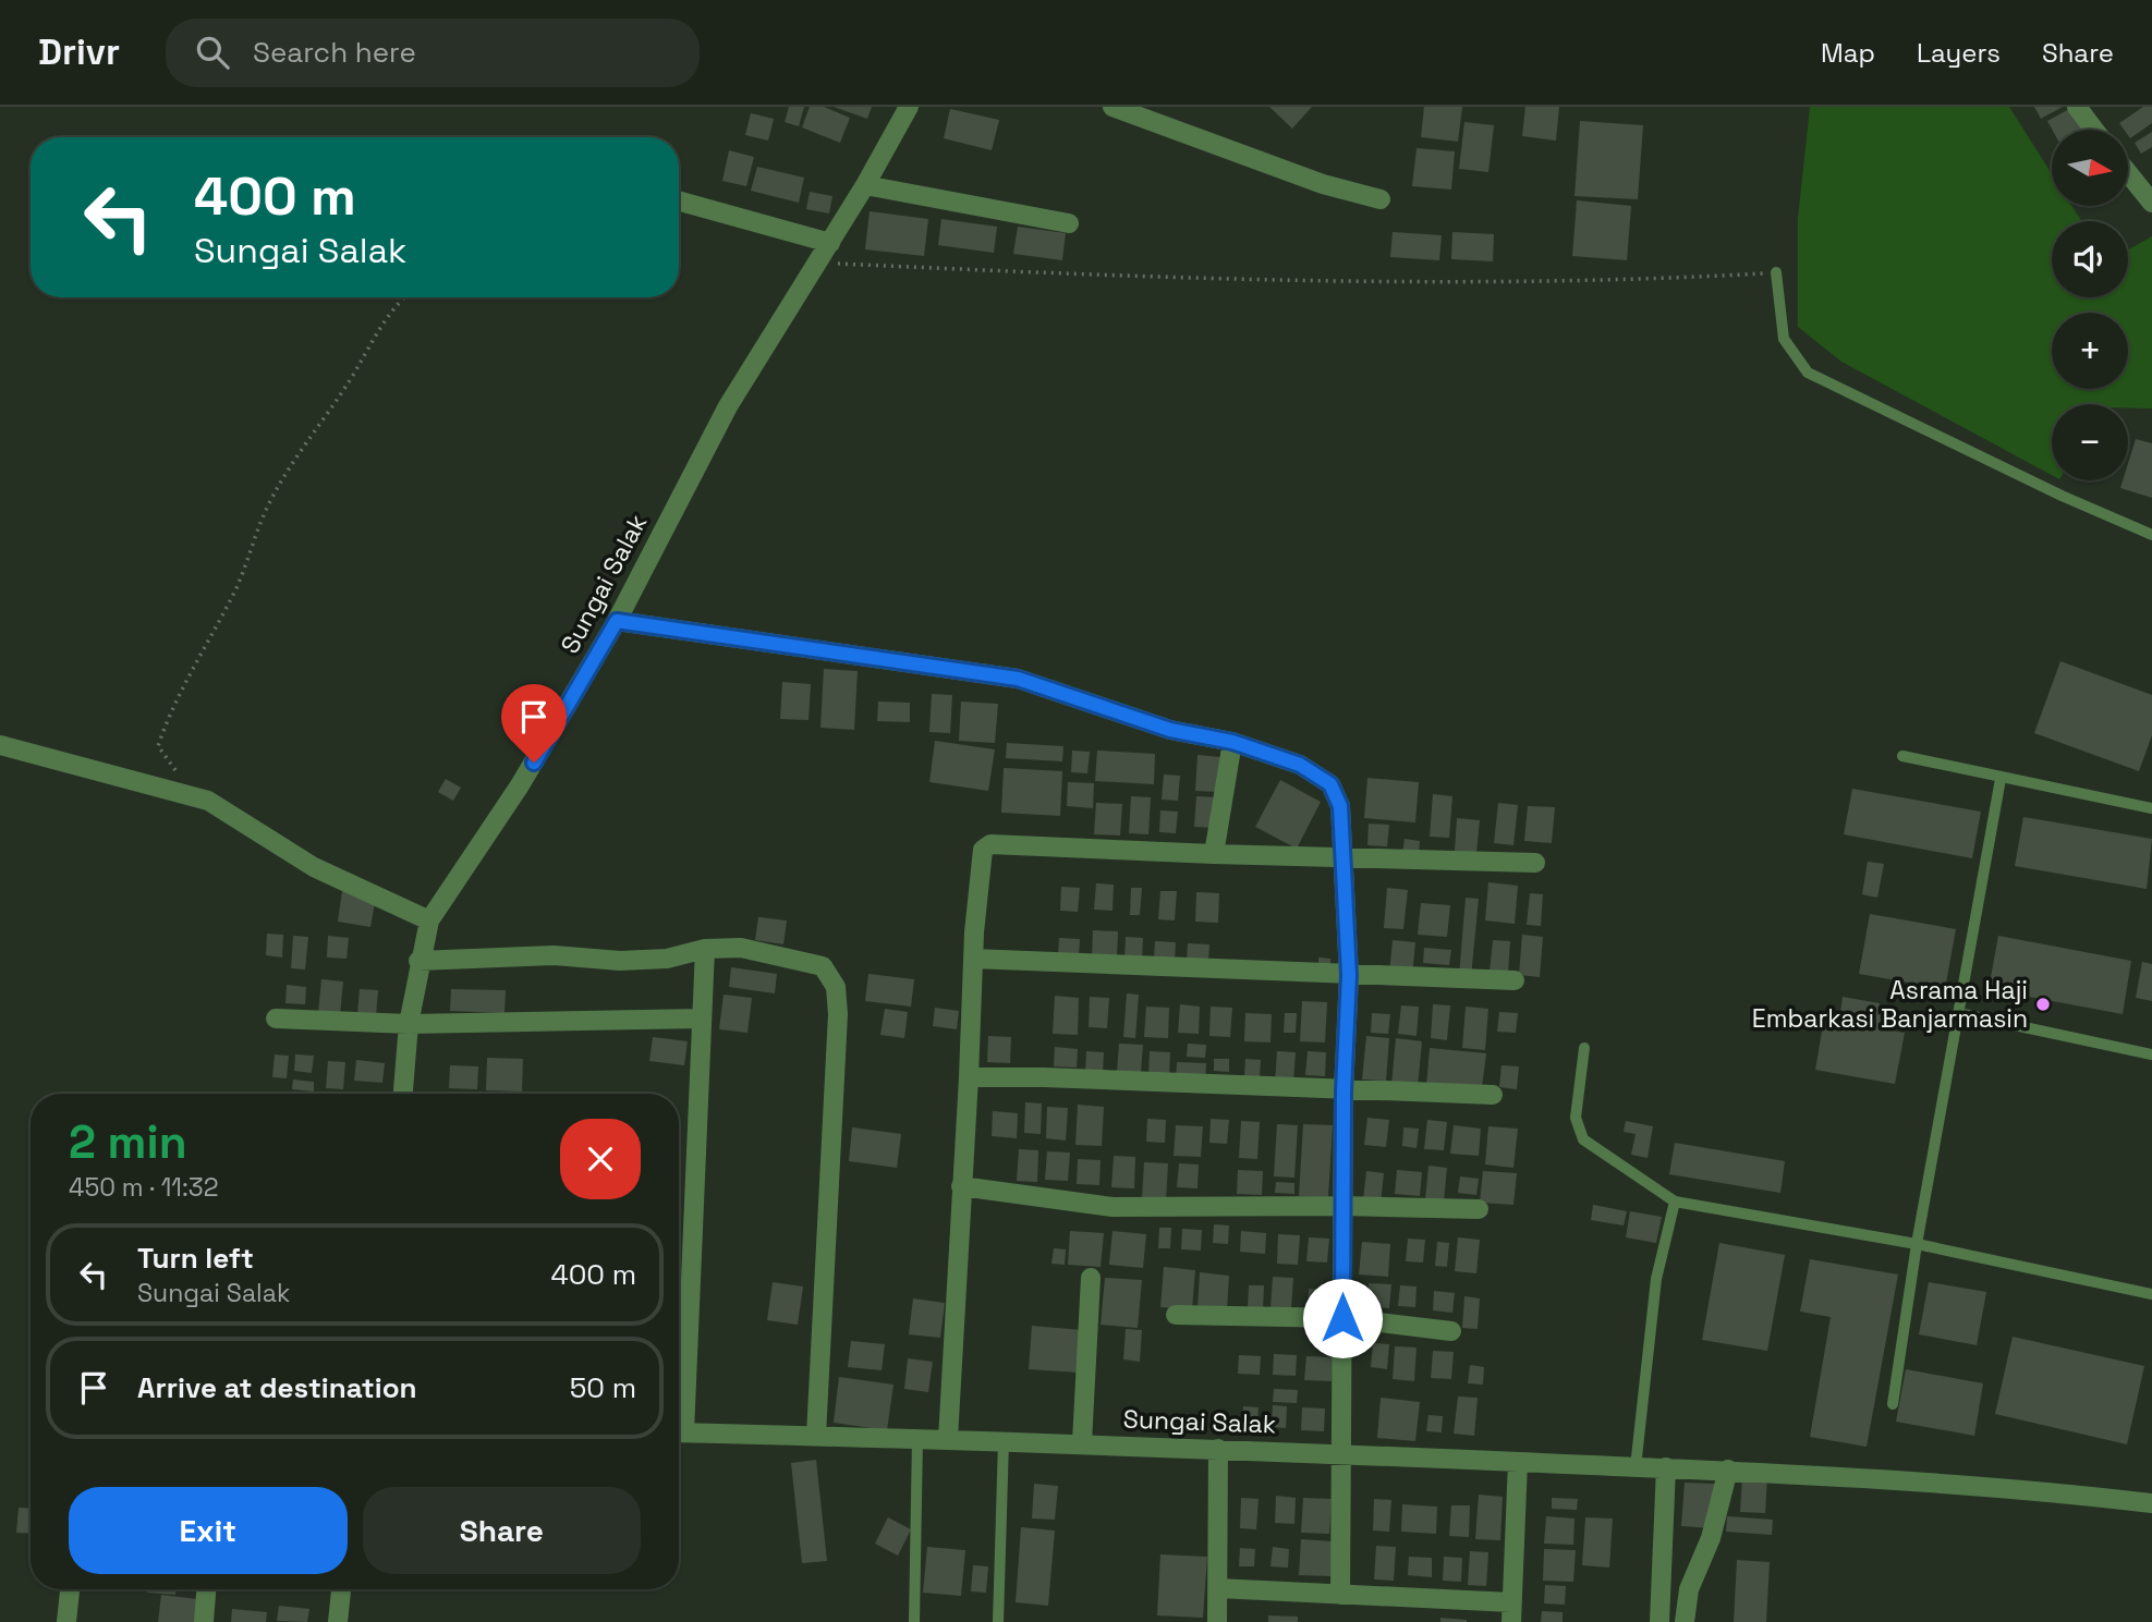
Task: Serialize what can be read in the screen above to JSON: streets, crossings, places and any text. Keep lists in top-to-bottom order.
{
  "streets": {
    "street": ["Sungai Salak"]
  },
  "places": ["Asrama Haji Embarkasi Banjarmasin"],
  "north": "right",
  "page": {
    "header": "Drivr",
    "search": "Search here",
    "nav": ["Map", "Layers", "Share"],
    "map_buttons": ["+", "−"],
    "turn": ["400 m", "Sungai Salak"],
    "heading": ["2 min", "450 m · 11:32"],
    "list": [
      {
        "name": "Turn left",
        "note": "Sungai Salak",
        "value": "400 m"
      },
      {
        "name": "Arrive at destination",
        "value": "50 m"
      }
    ],
    "buttons": ["Exit", "Share"]
  }
}
